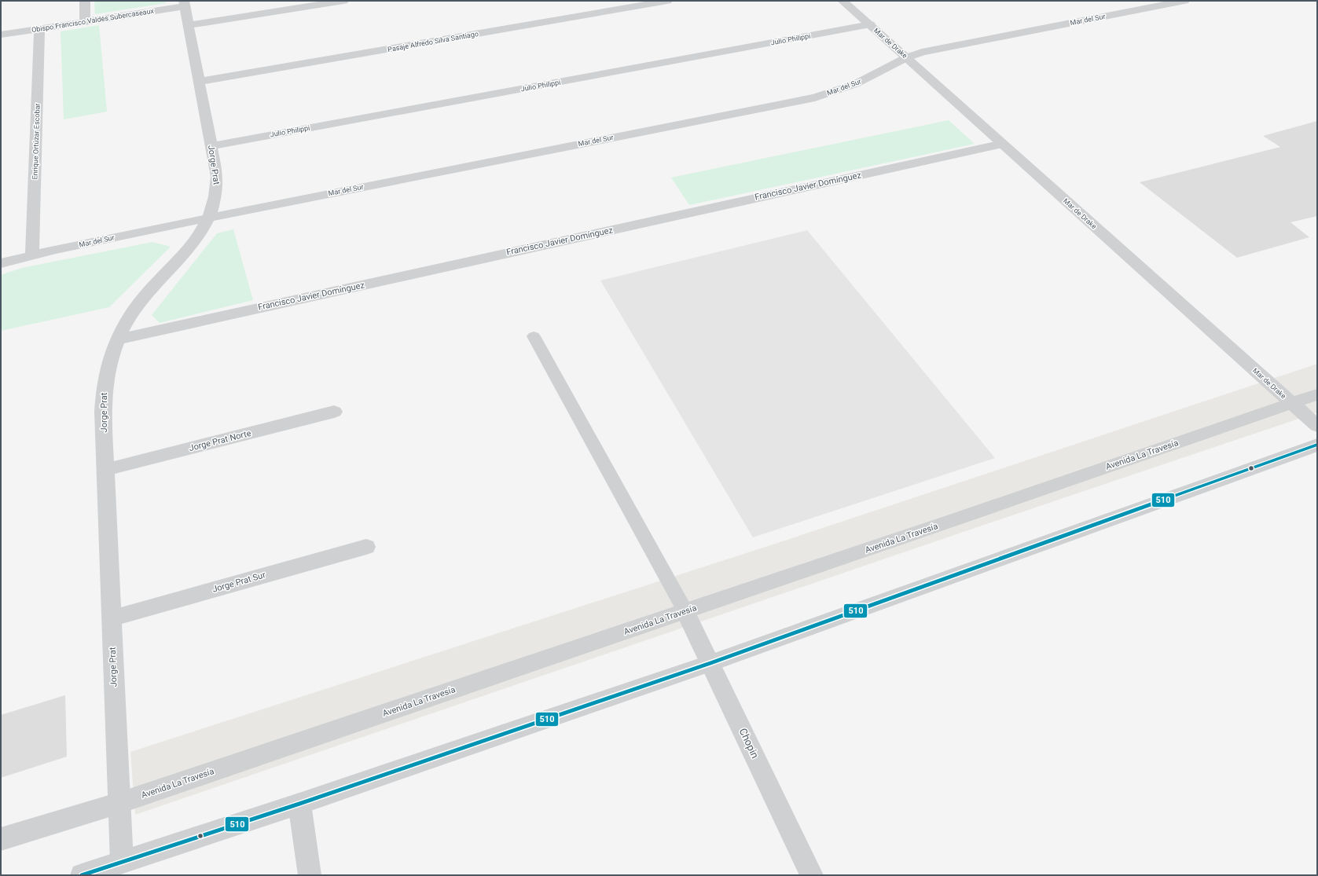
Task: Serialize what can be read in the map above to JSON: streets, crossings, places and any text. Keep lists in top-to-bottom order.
{
  "streets": {
    "street": [
      "Mar del Sur",
      "Obispo Francisco Valdés Subercaseaux",
      "Julio Philippi",
      "Pasaje Alfredo Silva Santiago",
      "Mar de Drake",
      "Enrique Ortúzar Escobar",
      "Jorge Prat",
      "Francisco Javier Domínguez",
      "Jorge Prat Norte",
      "Avenida La Travesía",
      "Jorge Prat Sur",
      "Chopin"
    ]
  },
  "crossings": [
    ["Mar del Sur", "Mar de Drake"],
    ["Mar del Sur", "Enrique Ortúzar Escobar"],
    ["Mar del Sur", "Jorge Prat"],
    ["Obispo Francisco Valdés Subercaseaux", "Enrique Ortúzar Escobar"],
    ["Obispo Francisco Valdés Subercaseaux", "Jorge Prat"],
    ["Julio Philippi", "Mar de Drake"],
    ["Julio Philippi", "Jorge Prat"],
    ["Pasaje Alfredo Silva Santiago", "Jorge Prat"],
    ["Mar de Drake", "Francisco Javier Domínguez"],
    ["Mar de Drake", "Avenida La Travesía"],
    ["Jorge Prat", "Francisco Javier Domínguez"],
    ["Jorge Prat", "Jorge Prat Norte"],
    ["Jorge Prat", "Avenida La Travesía"],
    ["Jorge Prat", "Jorge Prat Sur"],
    ["Avenida La Travesía", "Chopin"]
  ],
  "lines": ["transit line 510"]
}
